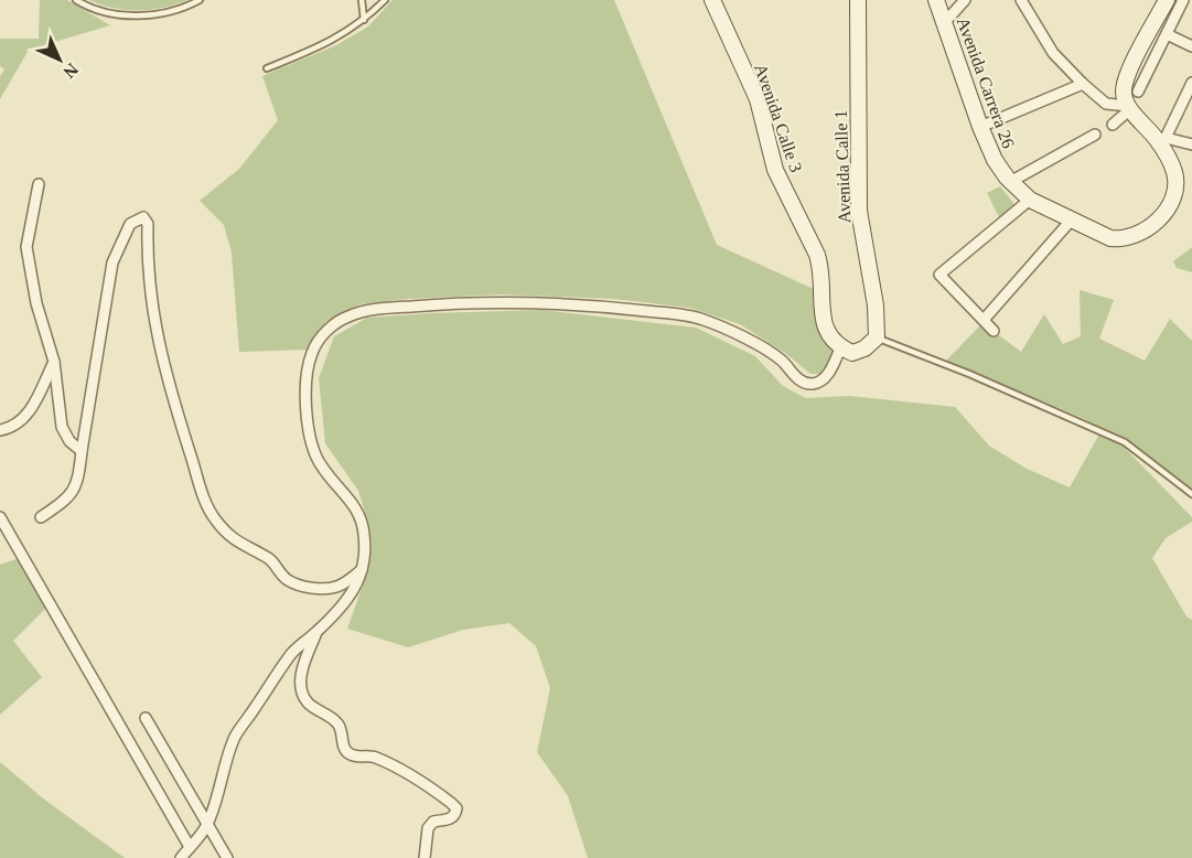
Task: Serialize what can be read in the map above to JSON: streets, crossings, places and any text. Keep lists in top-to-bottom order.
{
  "streets": {
    "street": ["Avenida Carrera 26", "Avenida Calle 3", "Avenida Calle 1"]
  },
  "north": "bottom right"
}
